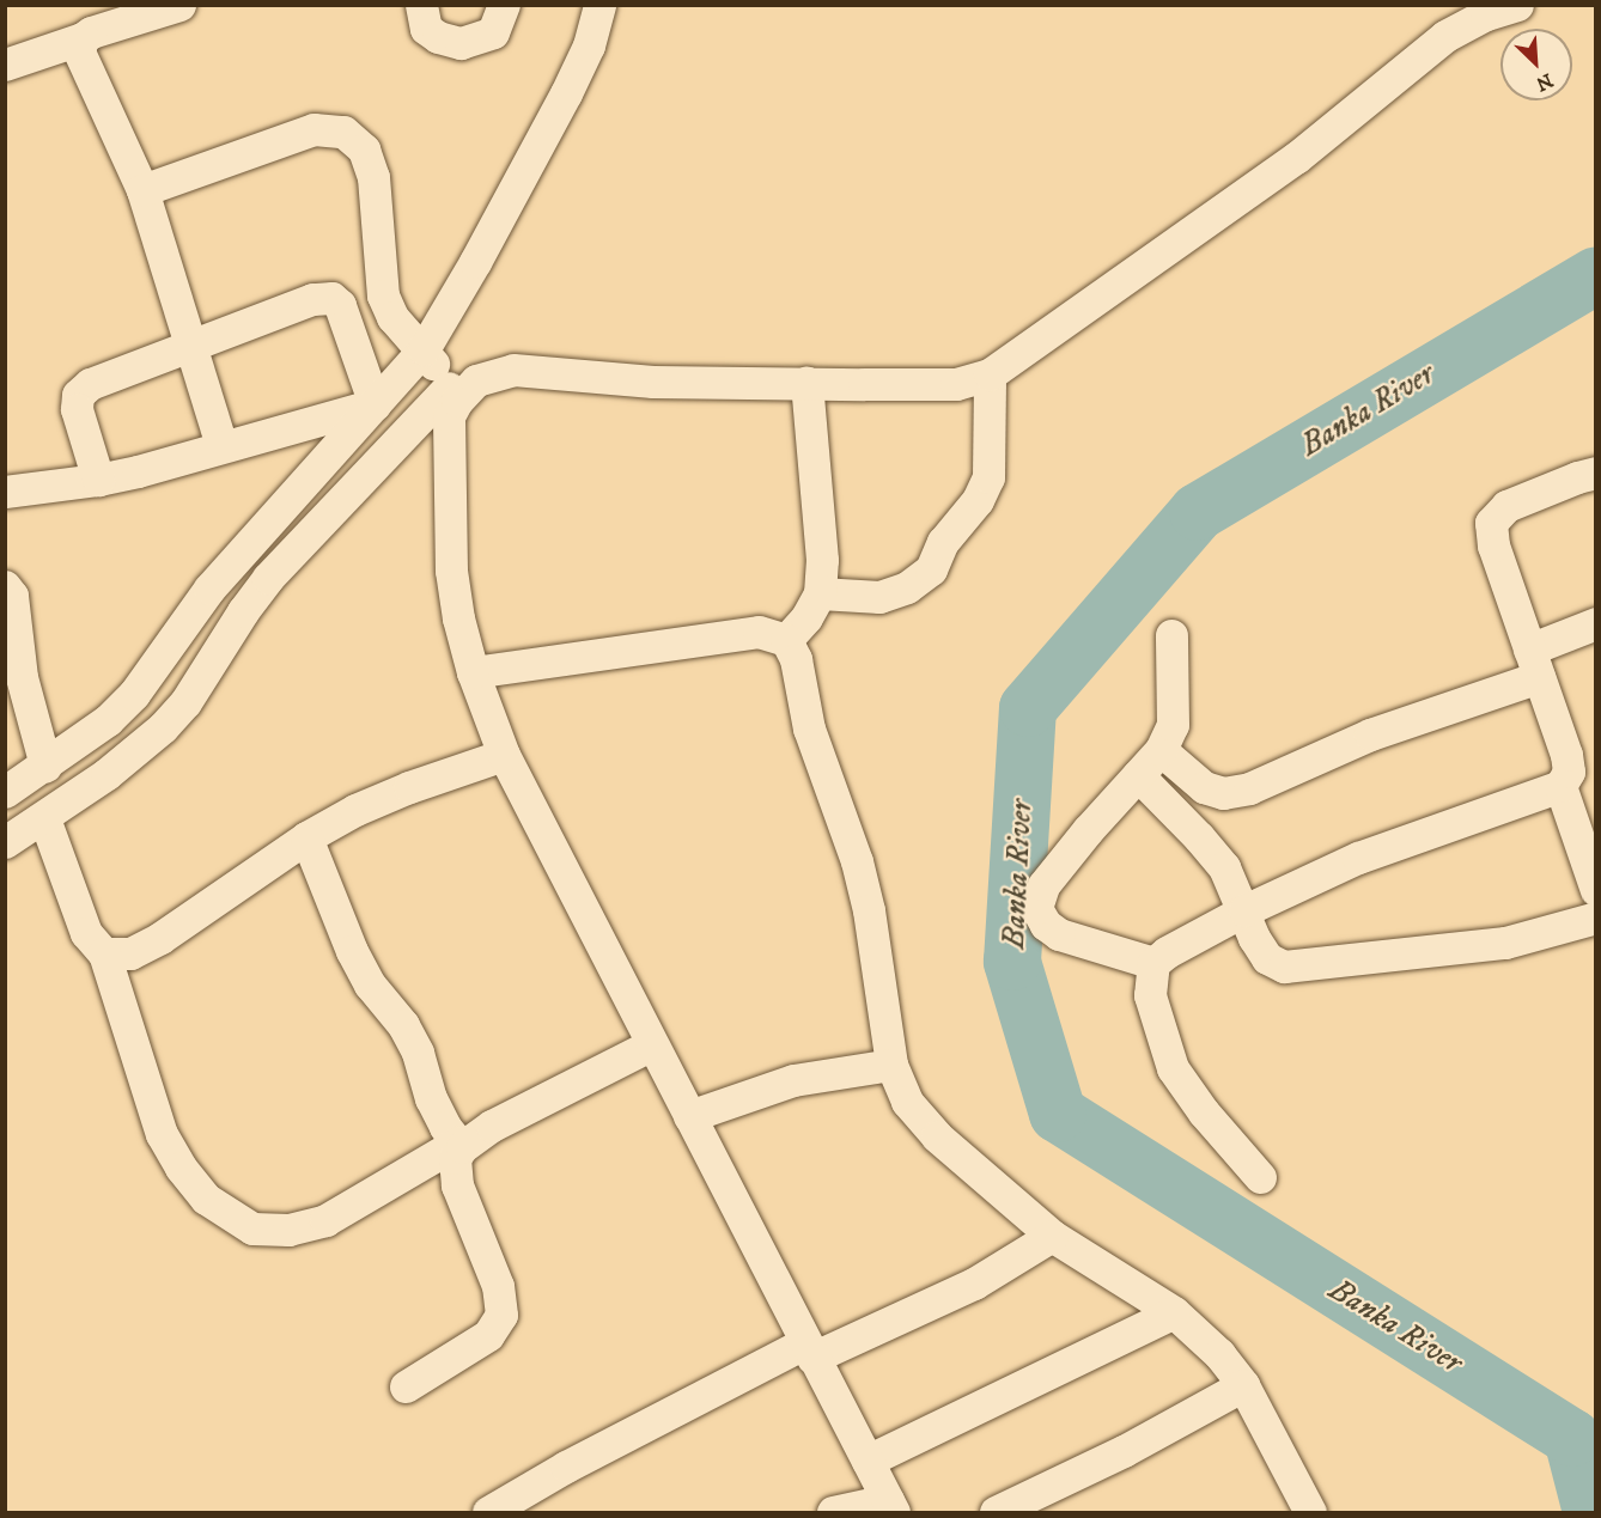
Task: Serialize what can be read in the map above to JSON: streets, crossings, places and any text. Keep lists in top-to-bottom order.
{
  "water": ["Banka River"],
  "north": "bottom right"
}
